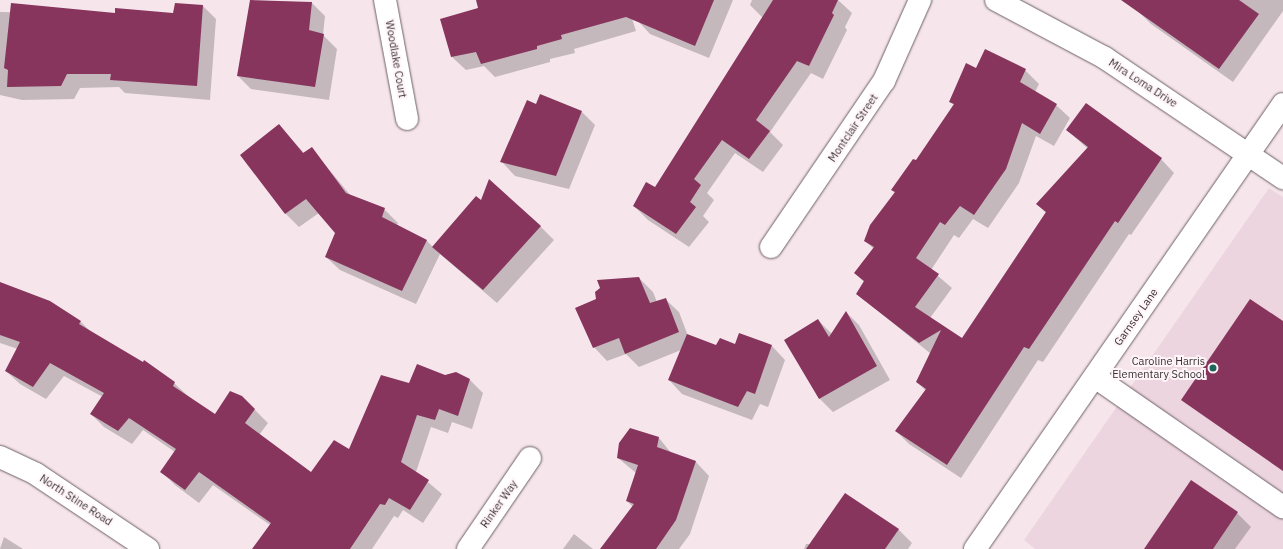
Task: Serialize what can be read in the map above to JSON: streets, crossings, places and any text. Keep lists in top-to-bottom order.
{
  "streets": {
    "street": [
      "Woodlake Court",
      "Mira Loma Drive",
      "Montclair Street",
      "Garnsey Lane",
      "North Stine Road",
      "Rinker Way"
    ]
  },
  "crossings": [
    ["Mira Loma Drive", "Garnsey Lane"]
  ],
  "places": ["Caroline Harris Elementary School"]
}
